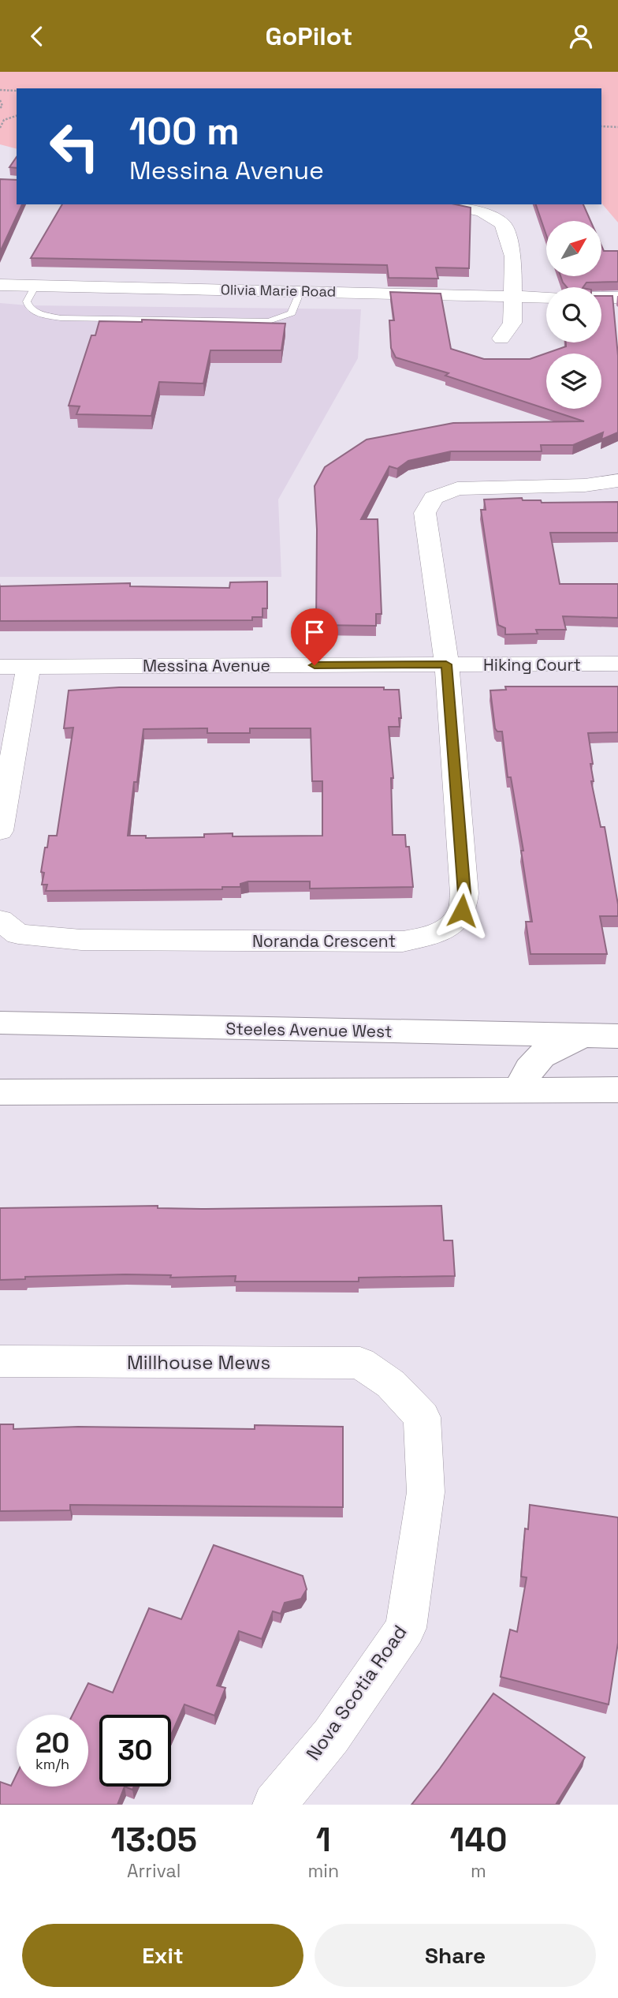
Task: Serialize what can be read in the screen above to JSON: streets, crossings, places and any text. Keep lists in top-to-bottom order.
{
  "streets": {
    "main road": ["Steeles Avenue West"],
    "street": [
      "Olivia Marie Road",
      "Hiking Court",
      "Messina Avenue",
      "Noranda Crescent",
      "Millhouse Mews",
      "Nova Scotia Road"
    ]
  },
  "crossings": [
    ["Hiking Court", "Messina Avenue"],
    ["Hiking Court", "Noranda Crescent"],
    ["Messina Avenue", "Noranda Crescent"],
    ["Millhouse Mews", "Nova Scotia Road"]
  ],
  "north": "top right",
  "page": {
    "header": "GoPilot",
    "turn": ["100 m", "Messina Avenue"],
    "speed": "20 km/h",
    "limit": "30",
    "eta": [
      "13:05",
      "Arrival",
      "1",
      "min",
      "140",
      "m"
    ],
    "buttons": ["Exit", "Share"]
  }
}
